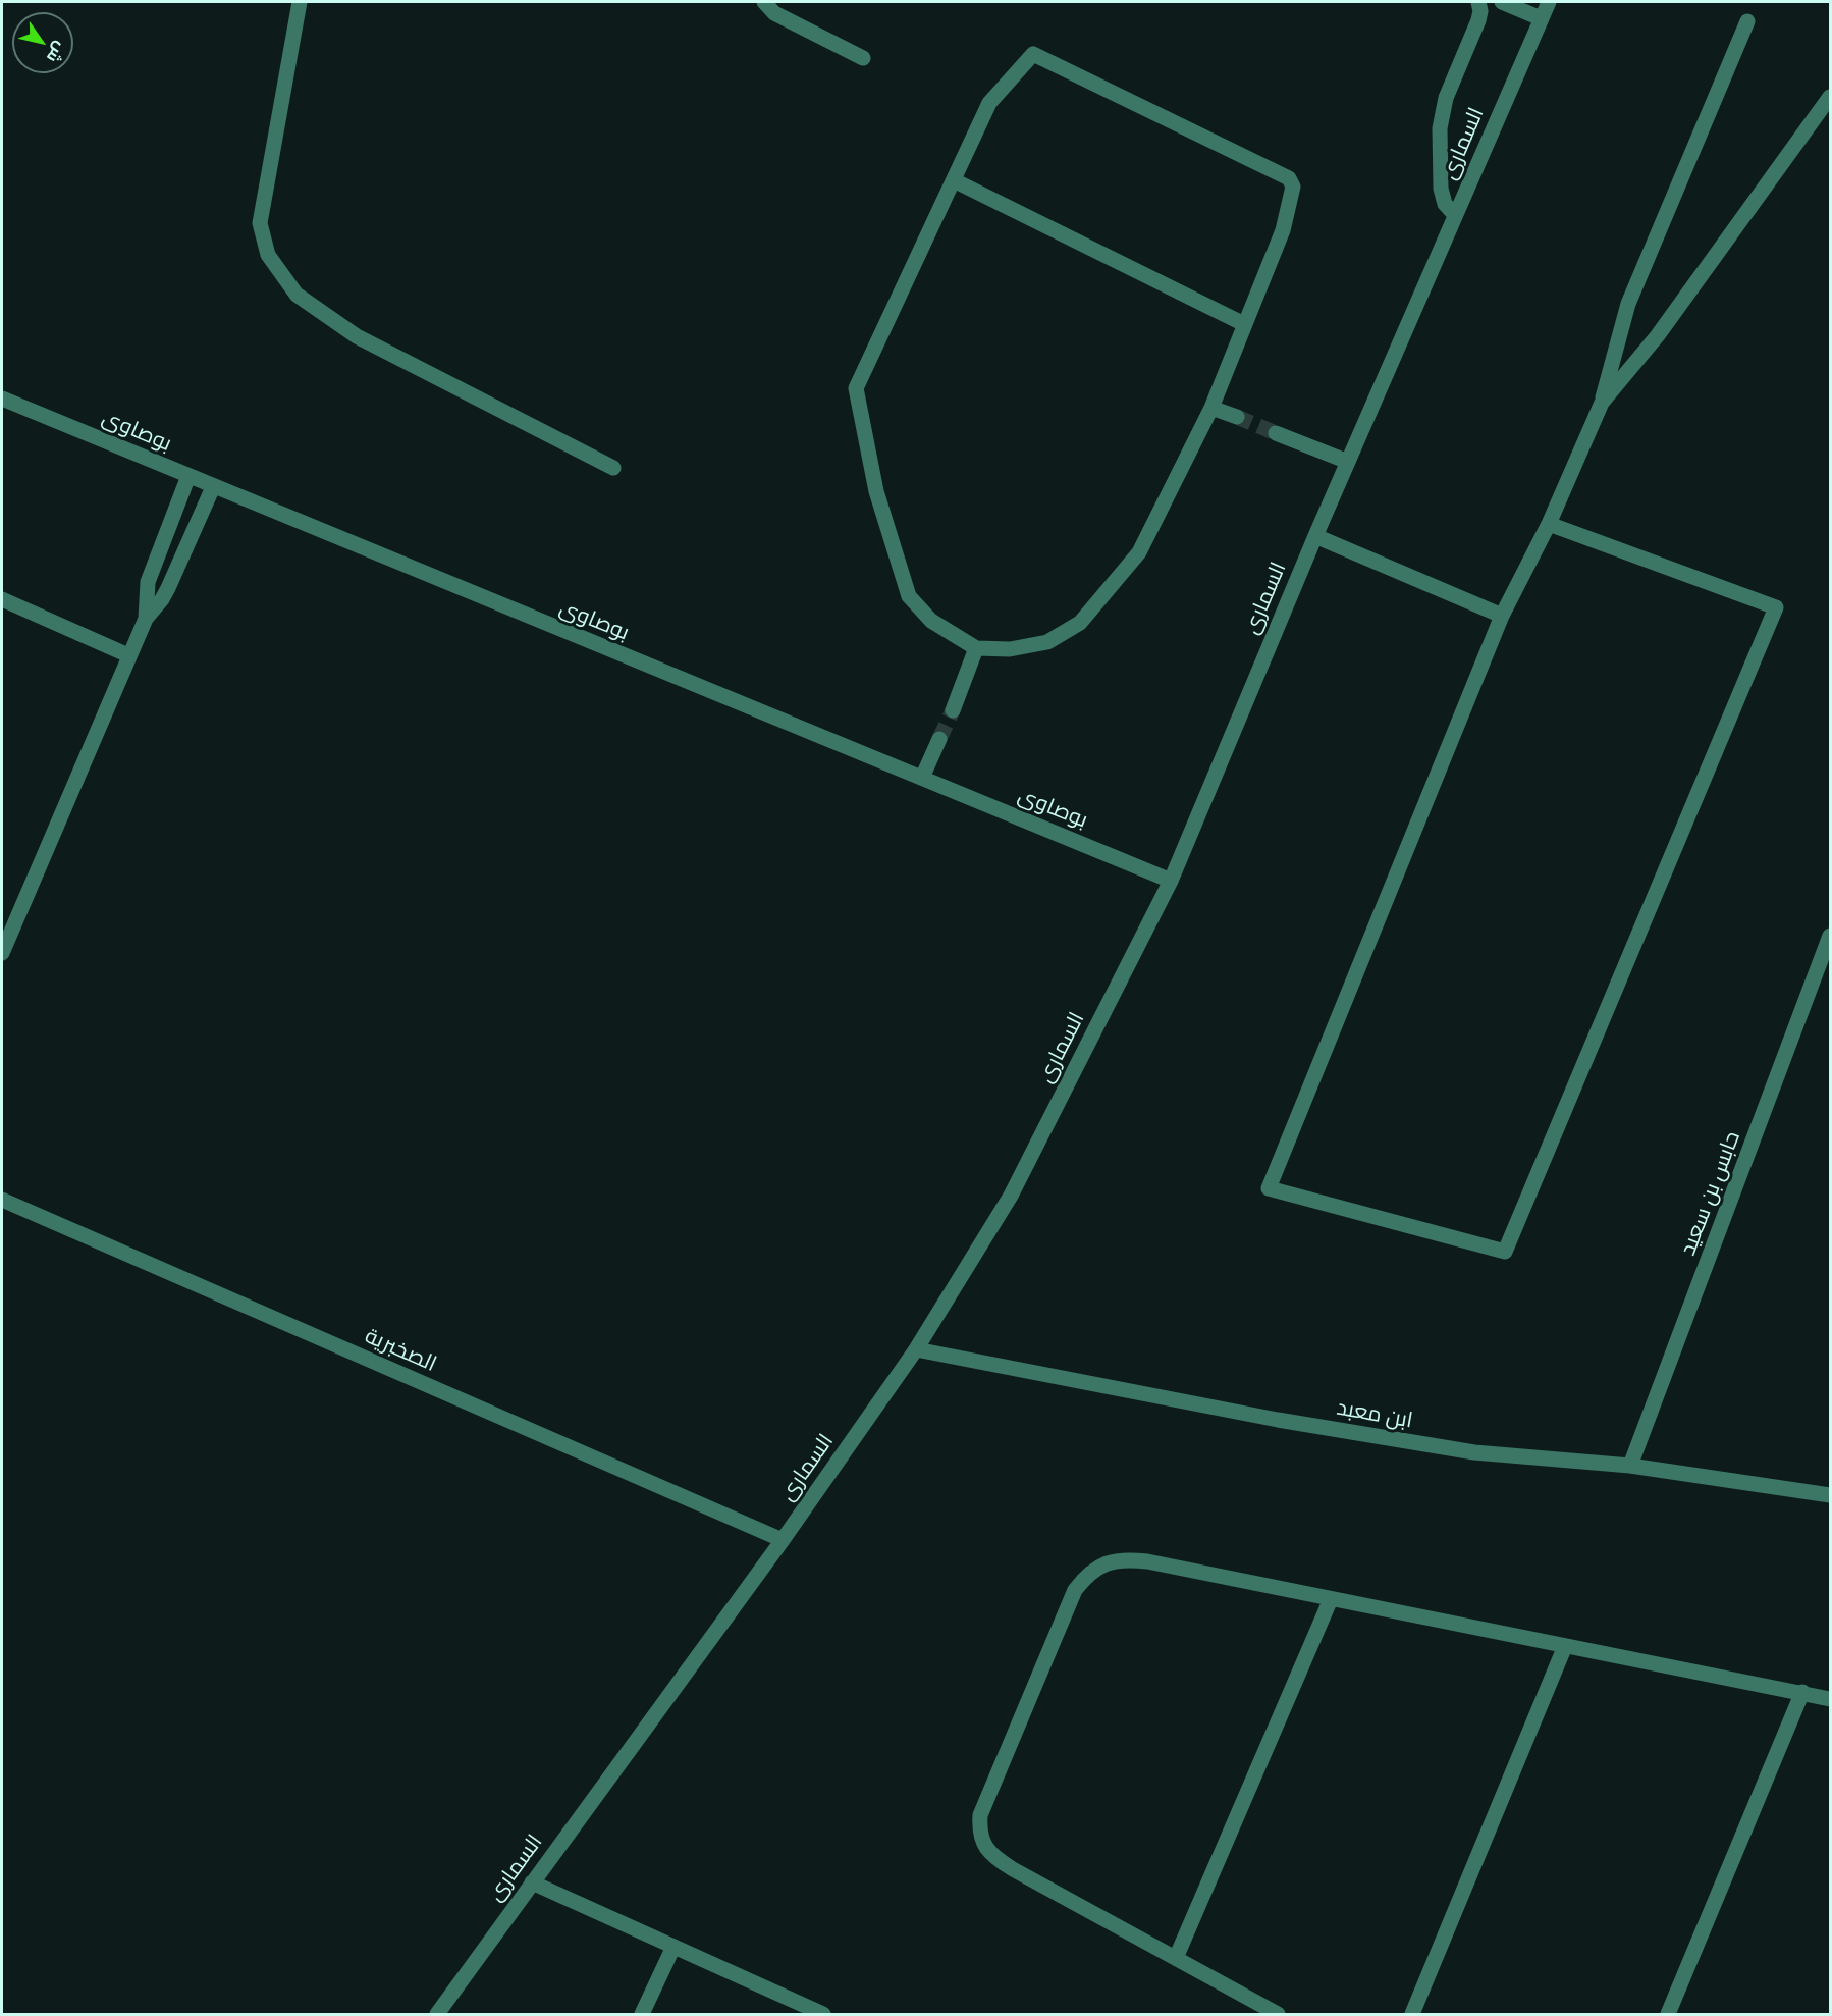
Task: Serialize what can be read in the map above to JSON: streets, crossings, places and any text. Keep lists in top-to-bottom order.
{
  "streets": {
    "street": [
      "السمارى",
      "بوصاوى",
      "حابس بن سعيد",
      "الصخبرية",
      "ابن معبد"
    ]
  },
  "crossings": [
    ["السمارى", "بوصاوى"],
    ["السمارى", "الصخبرية"],
    ["السمارى", "ابن معبد"],
    ["حابس بن سعيد", "ابن معبد"]
  ],
  "north": "bottom right"
}
